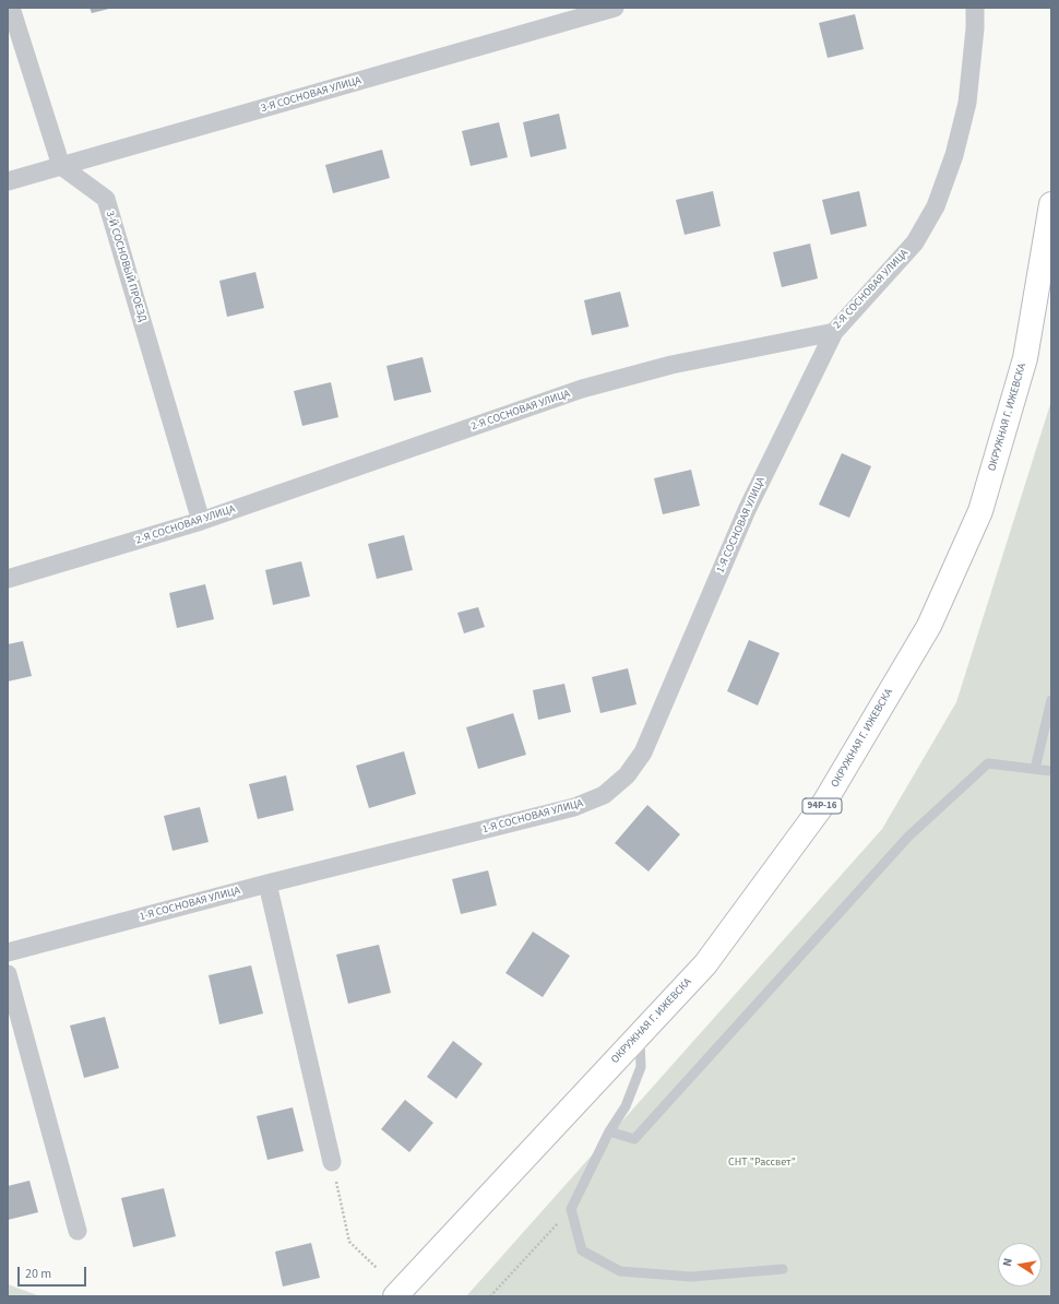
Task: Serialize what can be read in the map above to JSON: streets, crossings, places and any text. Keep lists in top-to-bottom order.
{
  "streets": {
    "main road": ["ОКРУЖНАЯ Г. ИЖЕВСКА", "94Р-16"],
    "street": [
      "3-Я СОСНОВАЯ УЛИЦА",
      "3-Й СОСНОВЫЙ ПРОЕЗД",
      "2-Я СОСНОВАЯ УЛИЦА",
      "1-Я СОСНОВАЯ УЛИЦА"
    ]
  },
  "crossings": [
    ["3-Я СОСНОВАЯ УЛИЦА", "3-Й СОСНОВЫЙ ПРОЕЗД"],
    ["3-Й СОСНОВЫЙ ПРОЕЗД", "2-Я СОСНОВАЯ УЛИЦА"],
    ["2-Я СОСНОВАЯ УЛИЦА", "1-Я СОСНОВАЯ УЛИЦА"]
  ],
  "parks": ["СНТ \"Рассвет\""],
  "scale_bar": "20 m",
  "north": "left"
}
